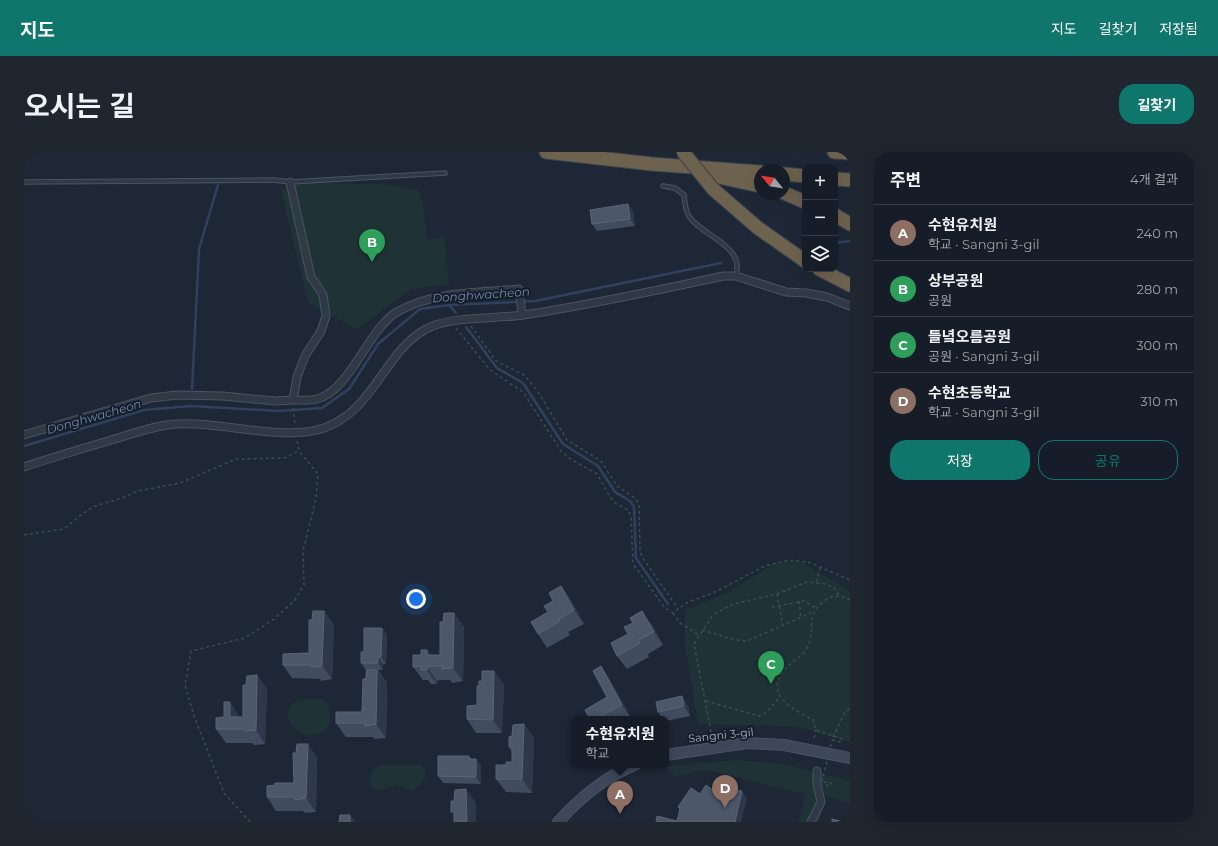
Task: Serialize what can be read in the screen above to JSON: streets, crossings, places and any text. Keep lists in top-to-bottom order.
{
  "streets": {
    "street": ["Sangni 3-gil"]
  },
  "water": ["Donghwacheon"],
  "north": "top left",
  "page": {
    "header": "지도",
    "nav": ["지도", "길찾기", "저장됨"],
    "title": "오시는 길",
    "buttons": [
      "길찾기",
      ["저장", "공유"]
    ],
    "heading": ["주변", "4개 결과"],
    "map_buttons": ["+", "−"],
    "list": [
      {
        "mark": "A",
        "name": "수현유치원",
        "note": "학교 · Sangni 3-gil",
        "value": "240 m"
      },
      {
        "mark": "B",
        "name": "상부공원",
        "note": "공원",
        "value": "280 m"
      },
      {
        "mark": "C",
        "name": "들녘오름공원",
        "note": "공원 · Sangni 3-gil",
        "value": "300 m"
      },
      {
        "mark": "D",
        "name": "수현초등학교",
        "note": "학교 · Sangni 3-gil",
        "value": "310 m"
      }
    ],
    "pins": [
      "B",
      "C",
      "D",
      "A"
    ],
    "popup": ["수현유치원", "학교"]
  }
}
